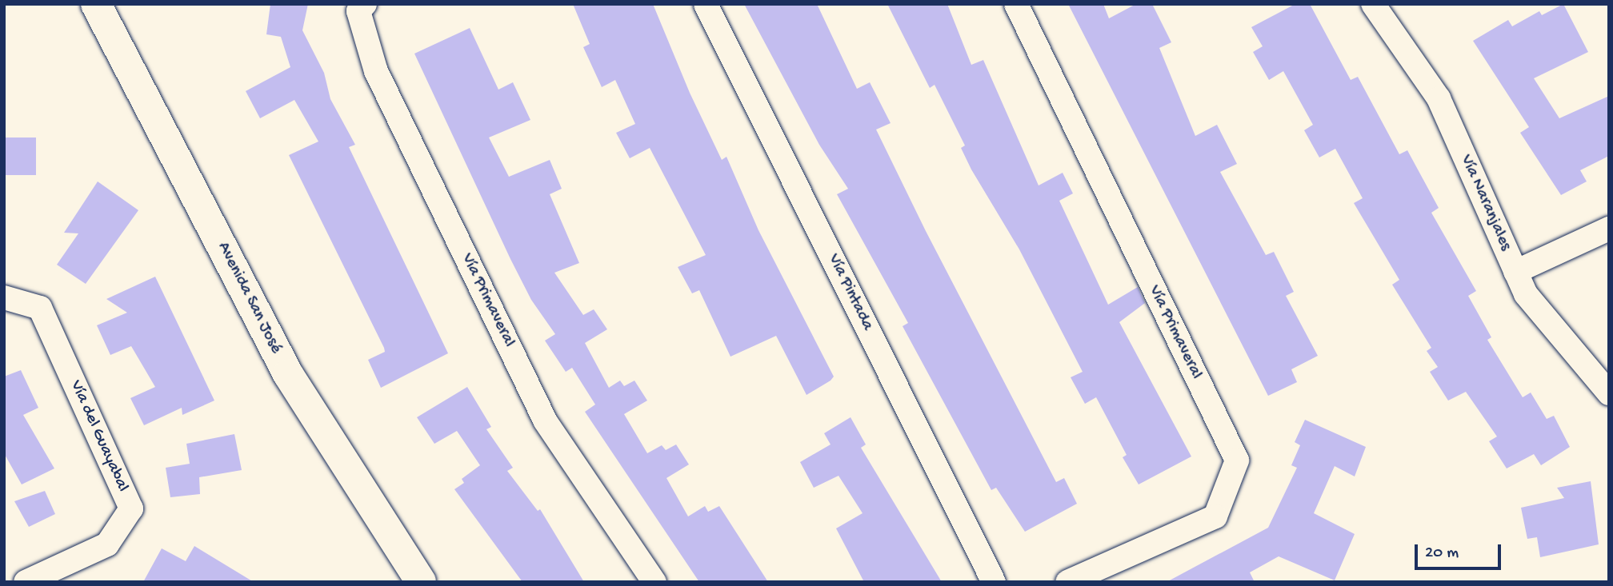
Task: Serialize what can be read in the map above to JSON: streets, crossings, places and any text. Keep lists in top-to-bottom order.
{
  "streets": {
    "street": [
      "Vía Naranjales",
      "Vía Pintada",
      "Avenida San José",
      "Vía Primaveral",
      "Vía del Guayabal"
    ]
  },
  "scale_bar": "20 m"
}
